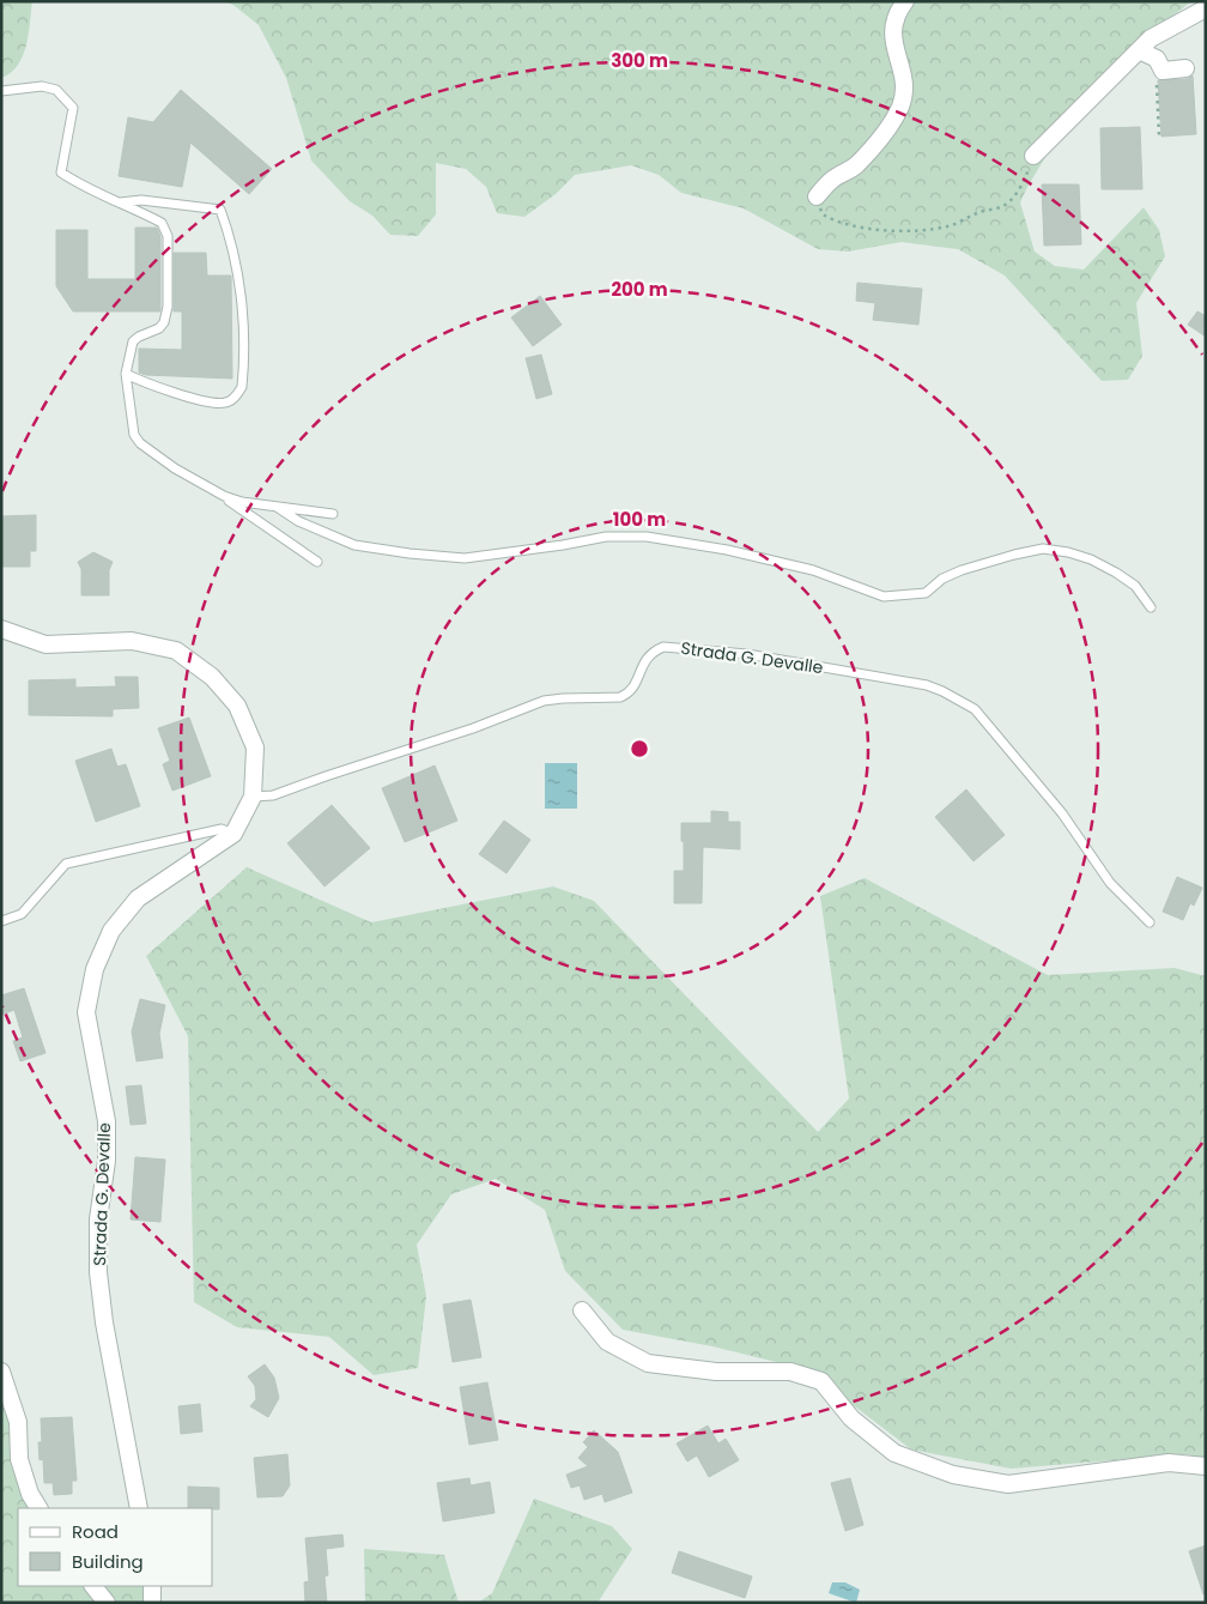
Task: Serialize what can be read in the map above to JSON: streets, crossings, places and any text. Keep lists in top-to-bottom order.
{
  "streets": {
    "street": ["Strada G. Devalle"]
  },
  "legend": ["Road", "Building"],
  "rings": ["300 m", "200 m", "100 m"]
}
